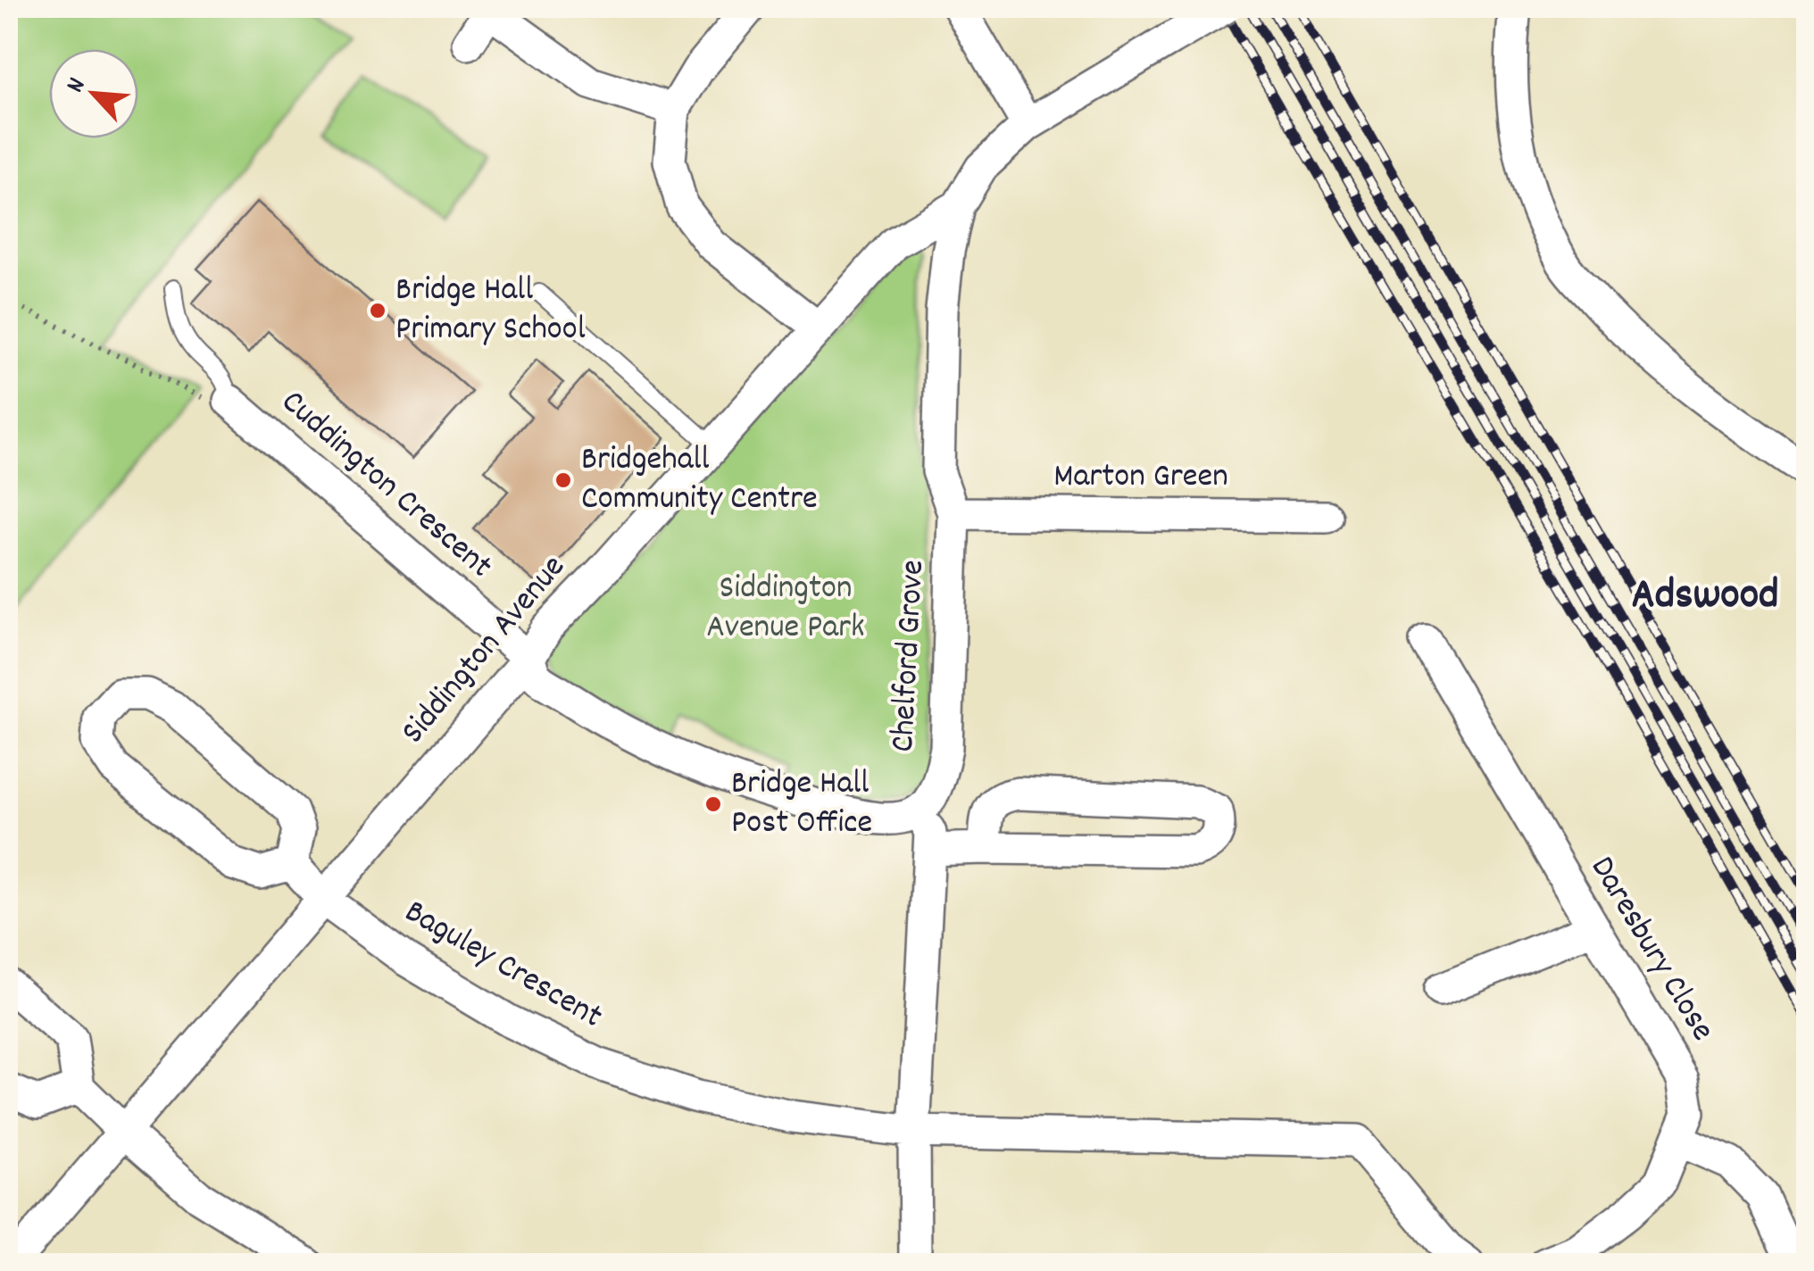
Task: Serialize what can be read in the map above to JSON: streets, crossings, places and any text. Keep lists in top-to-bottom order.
{
  "streets": {
    "street": [
      "Marton Green",
      "Cuddington Crescent",
      "Siddington Avenue",
      "Chelford Grove",
      "Daresbury Close",
      "Baguley Crescent"
    ]
  },
  "crossings": [
    ["Marton Green", "Chelford Grove"],
    ["Cuddington Crescent", "Siddington Avenue"],
    ["Cuddington Crescent", "Chelford Grove"],
    ["Siddington Avenue", "Chelford Grove"],
    ["Siddington Avenue", "Baguley Crescent"]
  ],
  "districts": ["Adswood"],
  "parks": ["Siddington Avenue Park"],
  "places": ["Bridge Hall Primary School", "Bridgehall Community Centre", "Bridge Hall Post Office"],
  "north": "top left"
}
